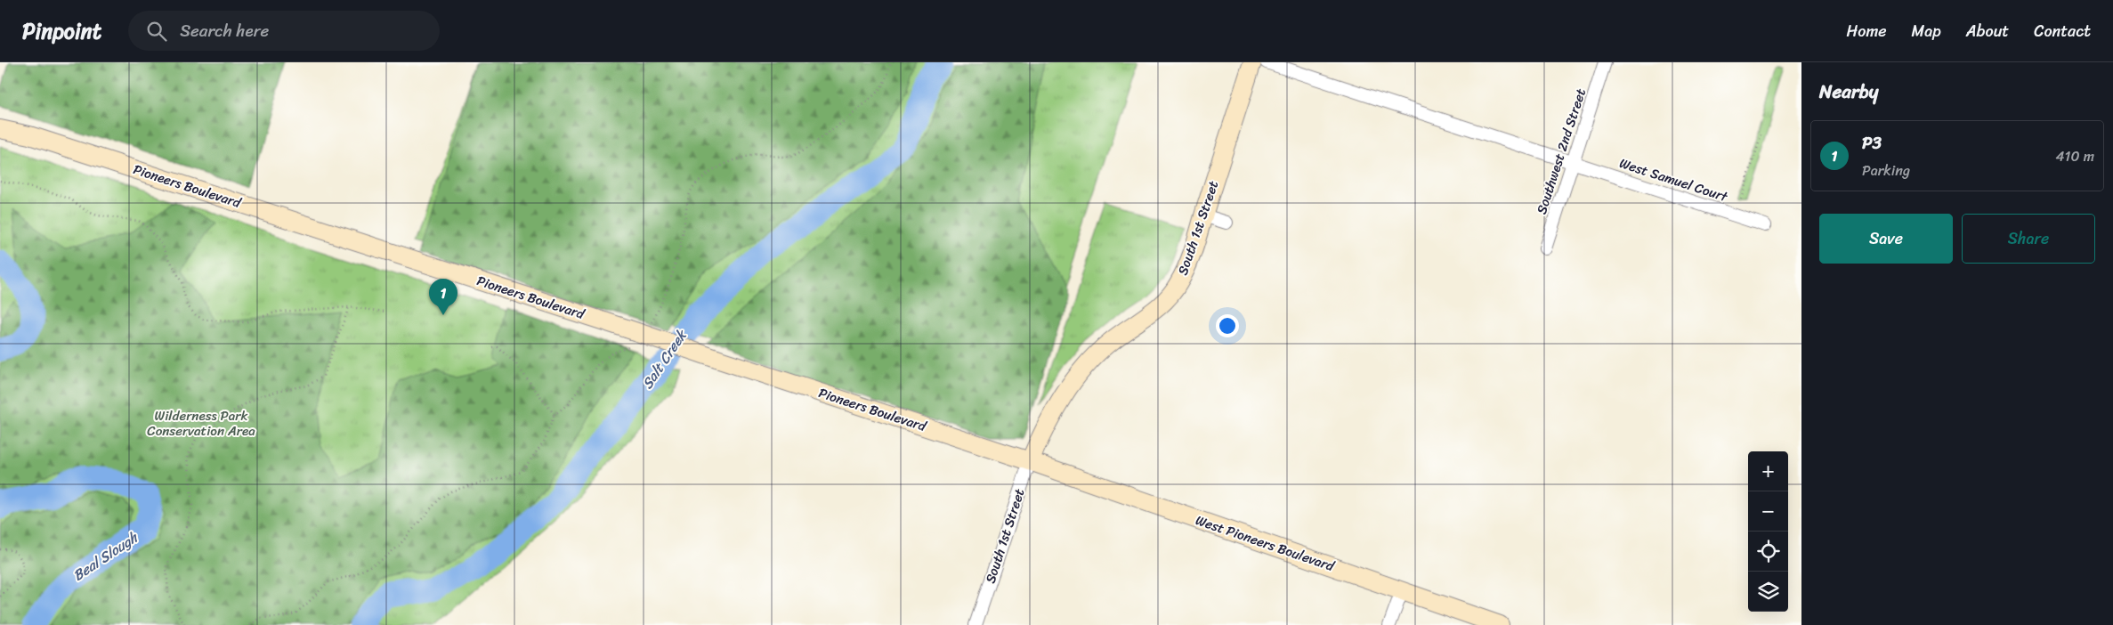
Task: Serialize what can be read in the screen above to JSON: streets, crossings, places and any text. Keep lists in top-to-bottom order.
{
  "streets": {
    "main road": ["Pioneers Boulevard", "South 1st Street", "West Pioneers Boulevard"],
    "street": ["Southwest 2nd Street", "West Samuel Court"]
  },
  "crossings": [
    ["Southwest 2nd Street", "West Samuel Court"],
    ["Pioneers Boulevard", "South 1st Street"],
    ["Pioneers Boulevard", "West Pioneers Boulevard"],
    ["South 1st Street", "West Pioneers Boulevard"]
  ],
  "water": ["Salt Creek", "Beal Slough"],
  "parks": ["Wilderness Park Conservation Area"],
  "page": {
    "header": "Pinpoint",
    "search": "Search here",
    "nav": [
      "Home",
      "Map",
      "About",
      "Contact"
    ],
    "heading": "Nearby",
    "list": [
      {
        "mark": "1",
        "name": "P3",
        "note": "Parking",
        "value": "410 m"
      }
    ],
    "buttons": ["Save", "Share"],
    "pins": "1",
    "map_buttons": ["+", "−"]
  }
}
